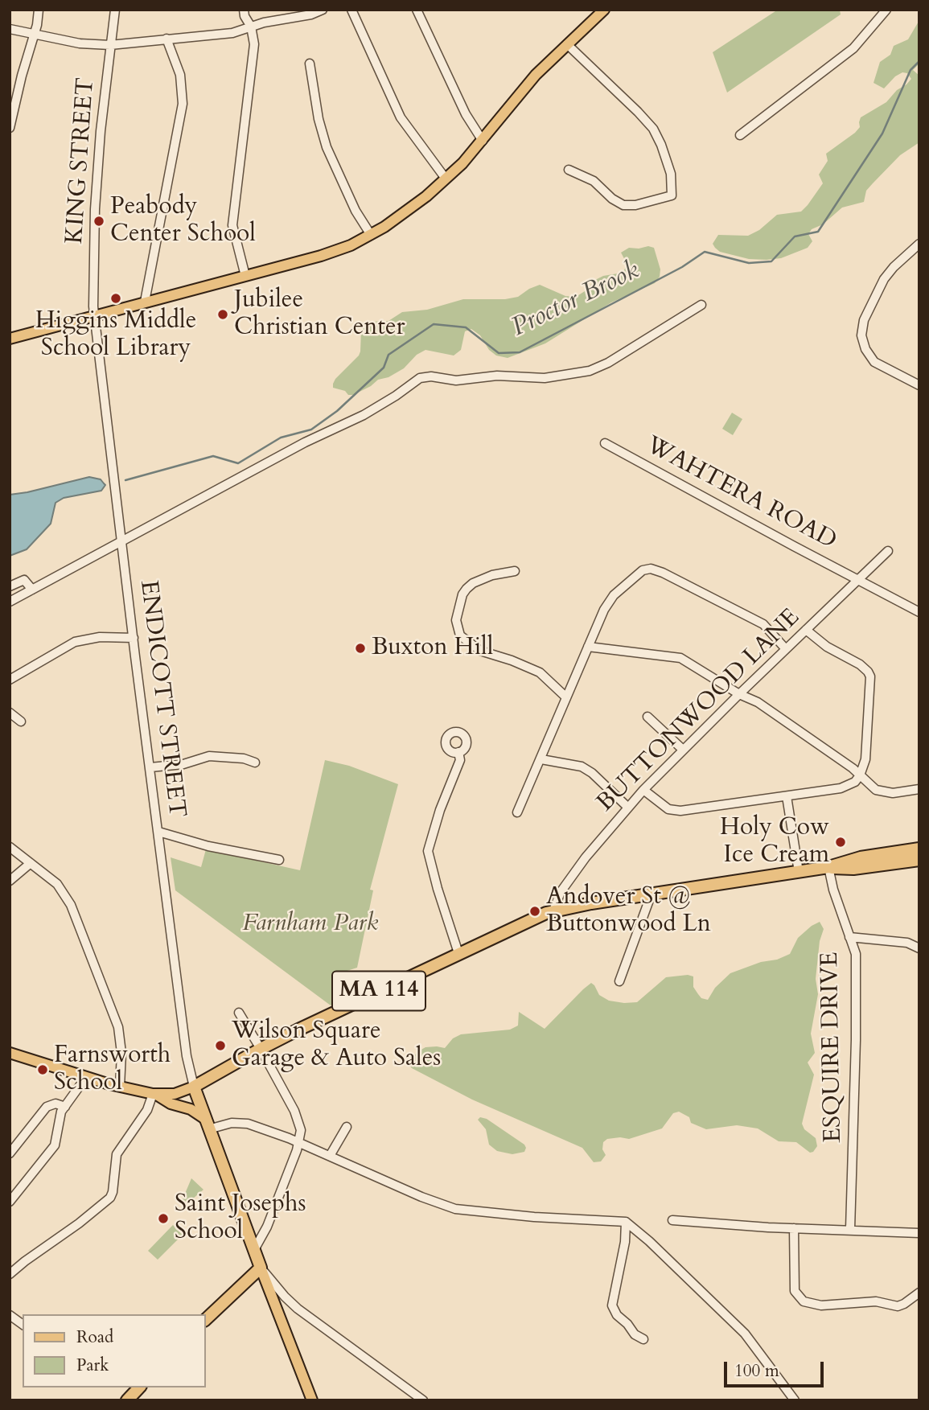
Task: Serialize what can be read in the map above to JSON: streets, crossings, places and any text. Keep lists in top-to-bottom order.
{
  "streets": {
    "highway": ["MA 114"],
    "street": [
      "KING STREET",
      "WAHTERA ROAD",
      "ENDICOTT STREET",
      "BUTTONWOOD LANE",
      "ESQUIRE DRIVE"
    ]
  },
  "crossings": [
    ["KING STREET", "ENDICOTT STREET"],
    ["WAHTERA ROAD", "BUTTONWOOD LANE"],
    ["ENDICOTT STREET", "MA 114"],
    ["BUTTONWOOD LANE", "MA 114"],
    ["MA 114", "ESQUIRE DRIVE"]
  ],
  "water": ["Proctor Brook"],
  "parks": ["Farnham Park"],
  "places": [
    "Peabody Center School",
    "Higgins Middle School Library",
    "Jubilee Christian Center",
    "Buxton Hill",
    "Holy Cow Ice Cream",
    "Andover St @ Buttonwood Ln",
    "Wilson Square Garage & Auto Sales",
    "Farnsworth School",
    "Saint Josephs School"
  ],
  "legend": ["Road", "Park"],
  "scale_bar": "100 m"
}
